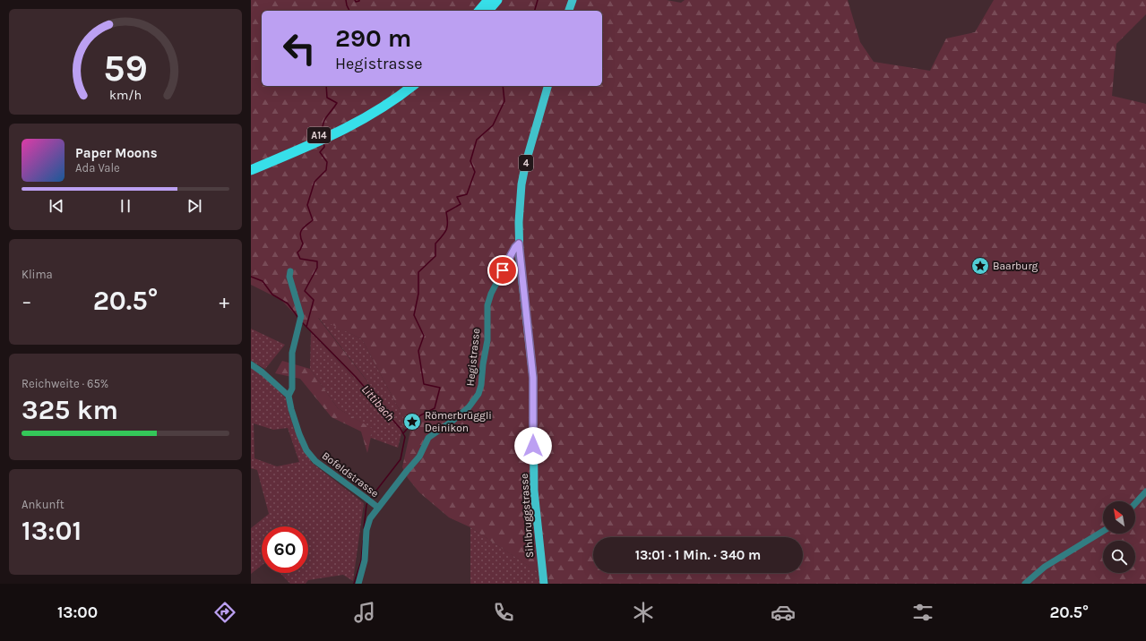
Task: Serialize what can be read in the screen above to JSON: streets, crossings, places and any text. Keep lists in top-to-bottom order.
{
  "streets": {
    "highway": ["A14"],
    "main road": ["4", "Sihlbruggstrasse"],
    "street": ["Hegistrasse", "Bofeldstrasse"]
  },
  "crossings": [
    ["Hegistrasse", "Bofeldstrasse"],
    ["Hegistrasse", "Sihlbruggstrasse"]
  ],
  "water": ["Littibach"],
  "places": {
    "place": ["Baarburg", "Römerbrüggli Deinikon"]
  },
  "north": "top left",
  "page": {
    "turn": ["290 m", "Hegistrasse"],
    "song": ["Paper Moons", "Ada Vale"],
    "tile": [
      "Klima",
      ["Reichweite · 65%", "325 km"],
      ["Ankunft", "13:01"]
    ],
    "heat": ["−", "20.5°", "+"],
    "limit": "60",
    "trip": "13:01 · 1 Min. · 340 m",
    "tabs": ["13:00", "20.5°"],
    "gauge": ["59", "km/h"]
  }
}
